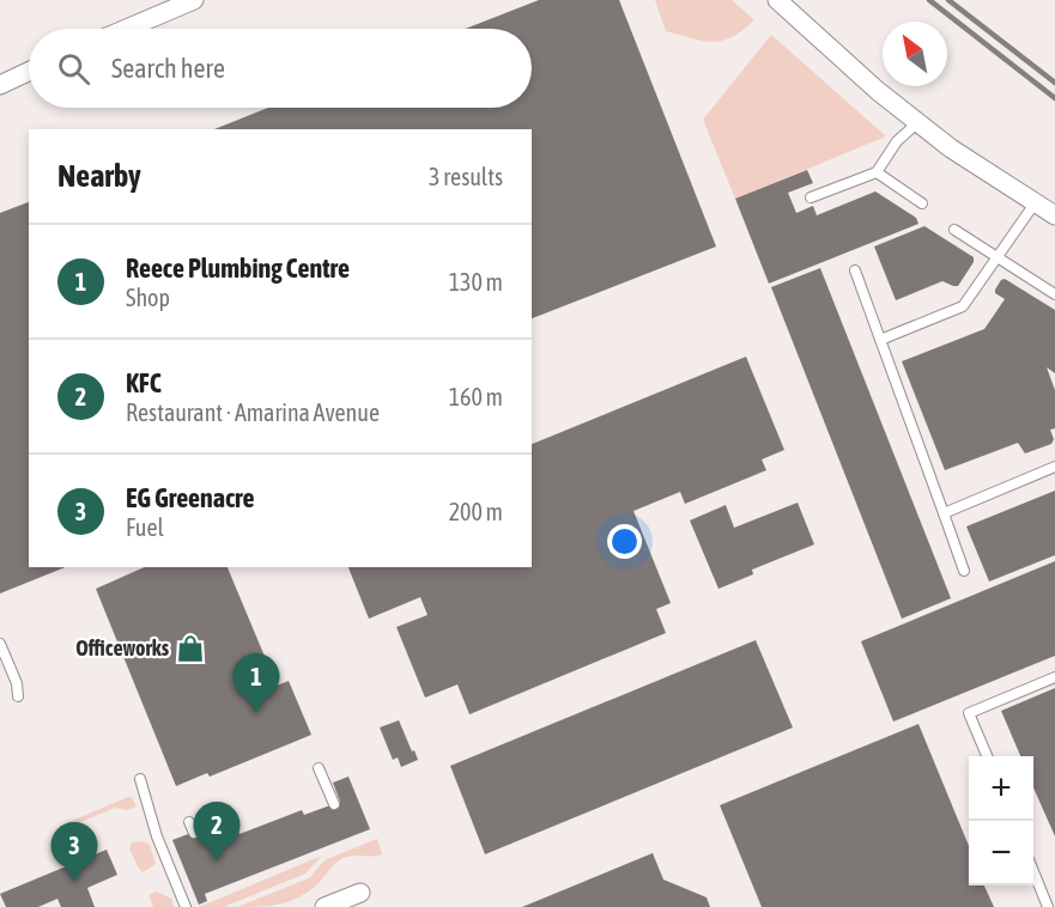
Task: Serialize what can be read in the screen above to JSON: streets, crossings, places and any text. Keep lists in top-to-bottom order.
{
  "places": {
    "shop": ["Officeworks"]
  },
  "north": "top left",
  "page": {
    "search": "Search here",
    "heading": ["Nearby", "3 results"],
    "list": [
      {
        "mark": "1",
        "name": "Reece Plumbing Centre",
        "note": "Shop",
        "value": "130 m"
      },
      {
        "mark": "2",
        "name": "KFC",
        "note": "Restaurant · Amarina Avenue",
        "value": "160 m"
      },
      {
        "mark": "3",
        "name": "EG Greenacre",
        "note": "Fuel",
        "value": "200 m"
      }
    ],
    "pins": ["1", "2", "3"],
    "map_buttons": ["+", "−"]
  }
}
